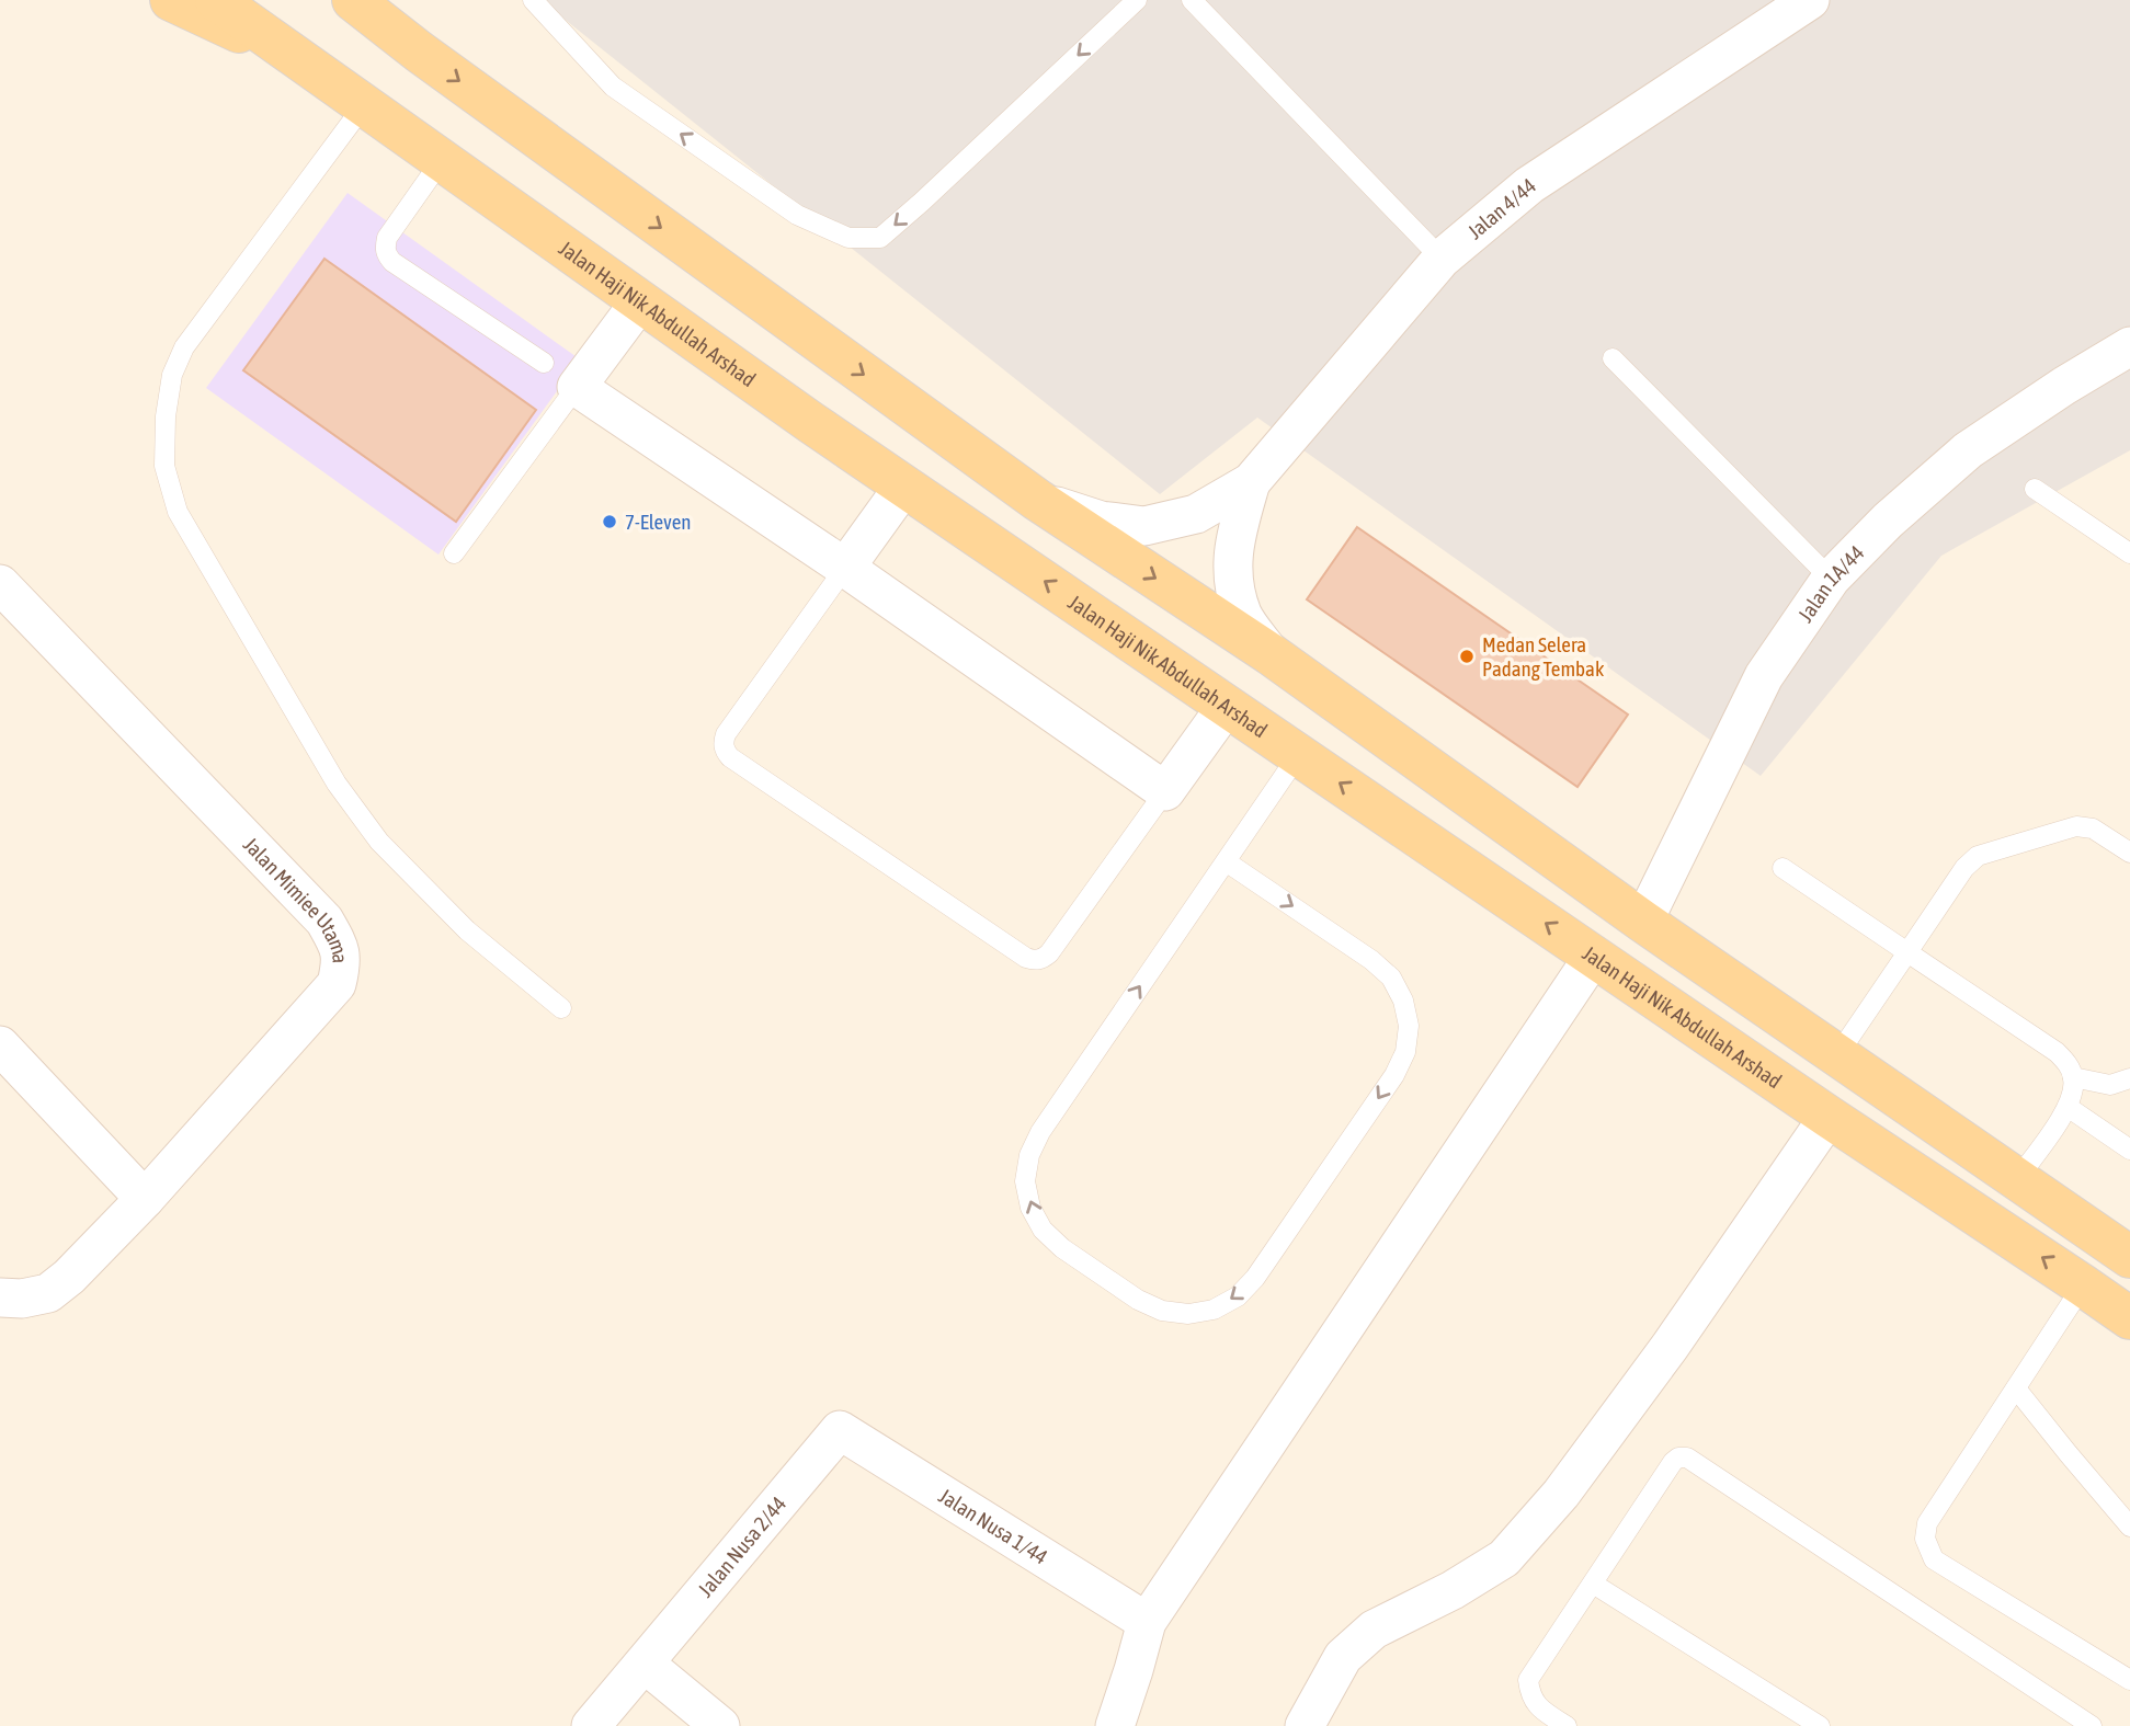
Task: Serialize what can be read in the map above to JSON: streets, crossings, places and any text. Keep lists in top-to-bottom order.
{
  "streets": {
    "main road": ["Jalan Haji Nik Abdullah Arshad"],
    "street": [
      "Jalan 4/44",
      "Jalan 1A/44",
      "Jalan Mimiee Utama",
      "Jalan Nusa 1/44",
      "Jalan Nusa 2/44"
    ]
  },
  "crossings": [
    ["Jalan Nusa 1/44", "Jalan Nusa 2/44"]
  ],
  "places": ["7-Eleven", "Medan Selera Padang Tembak"]
}
